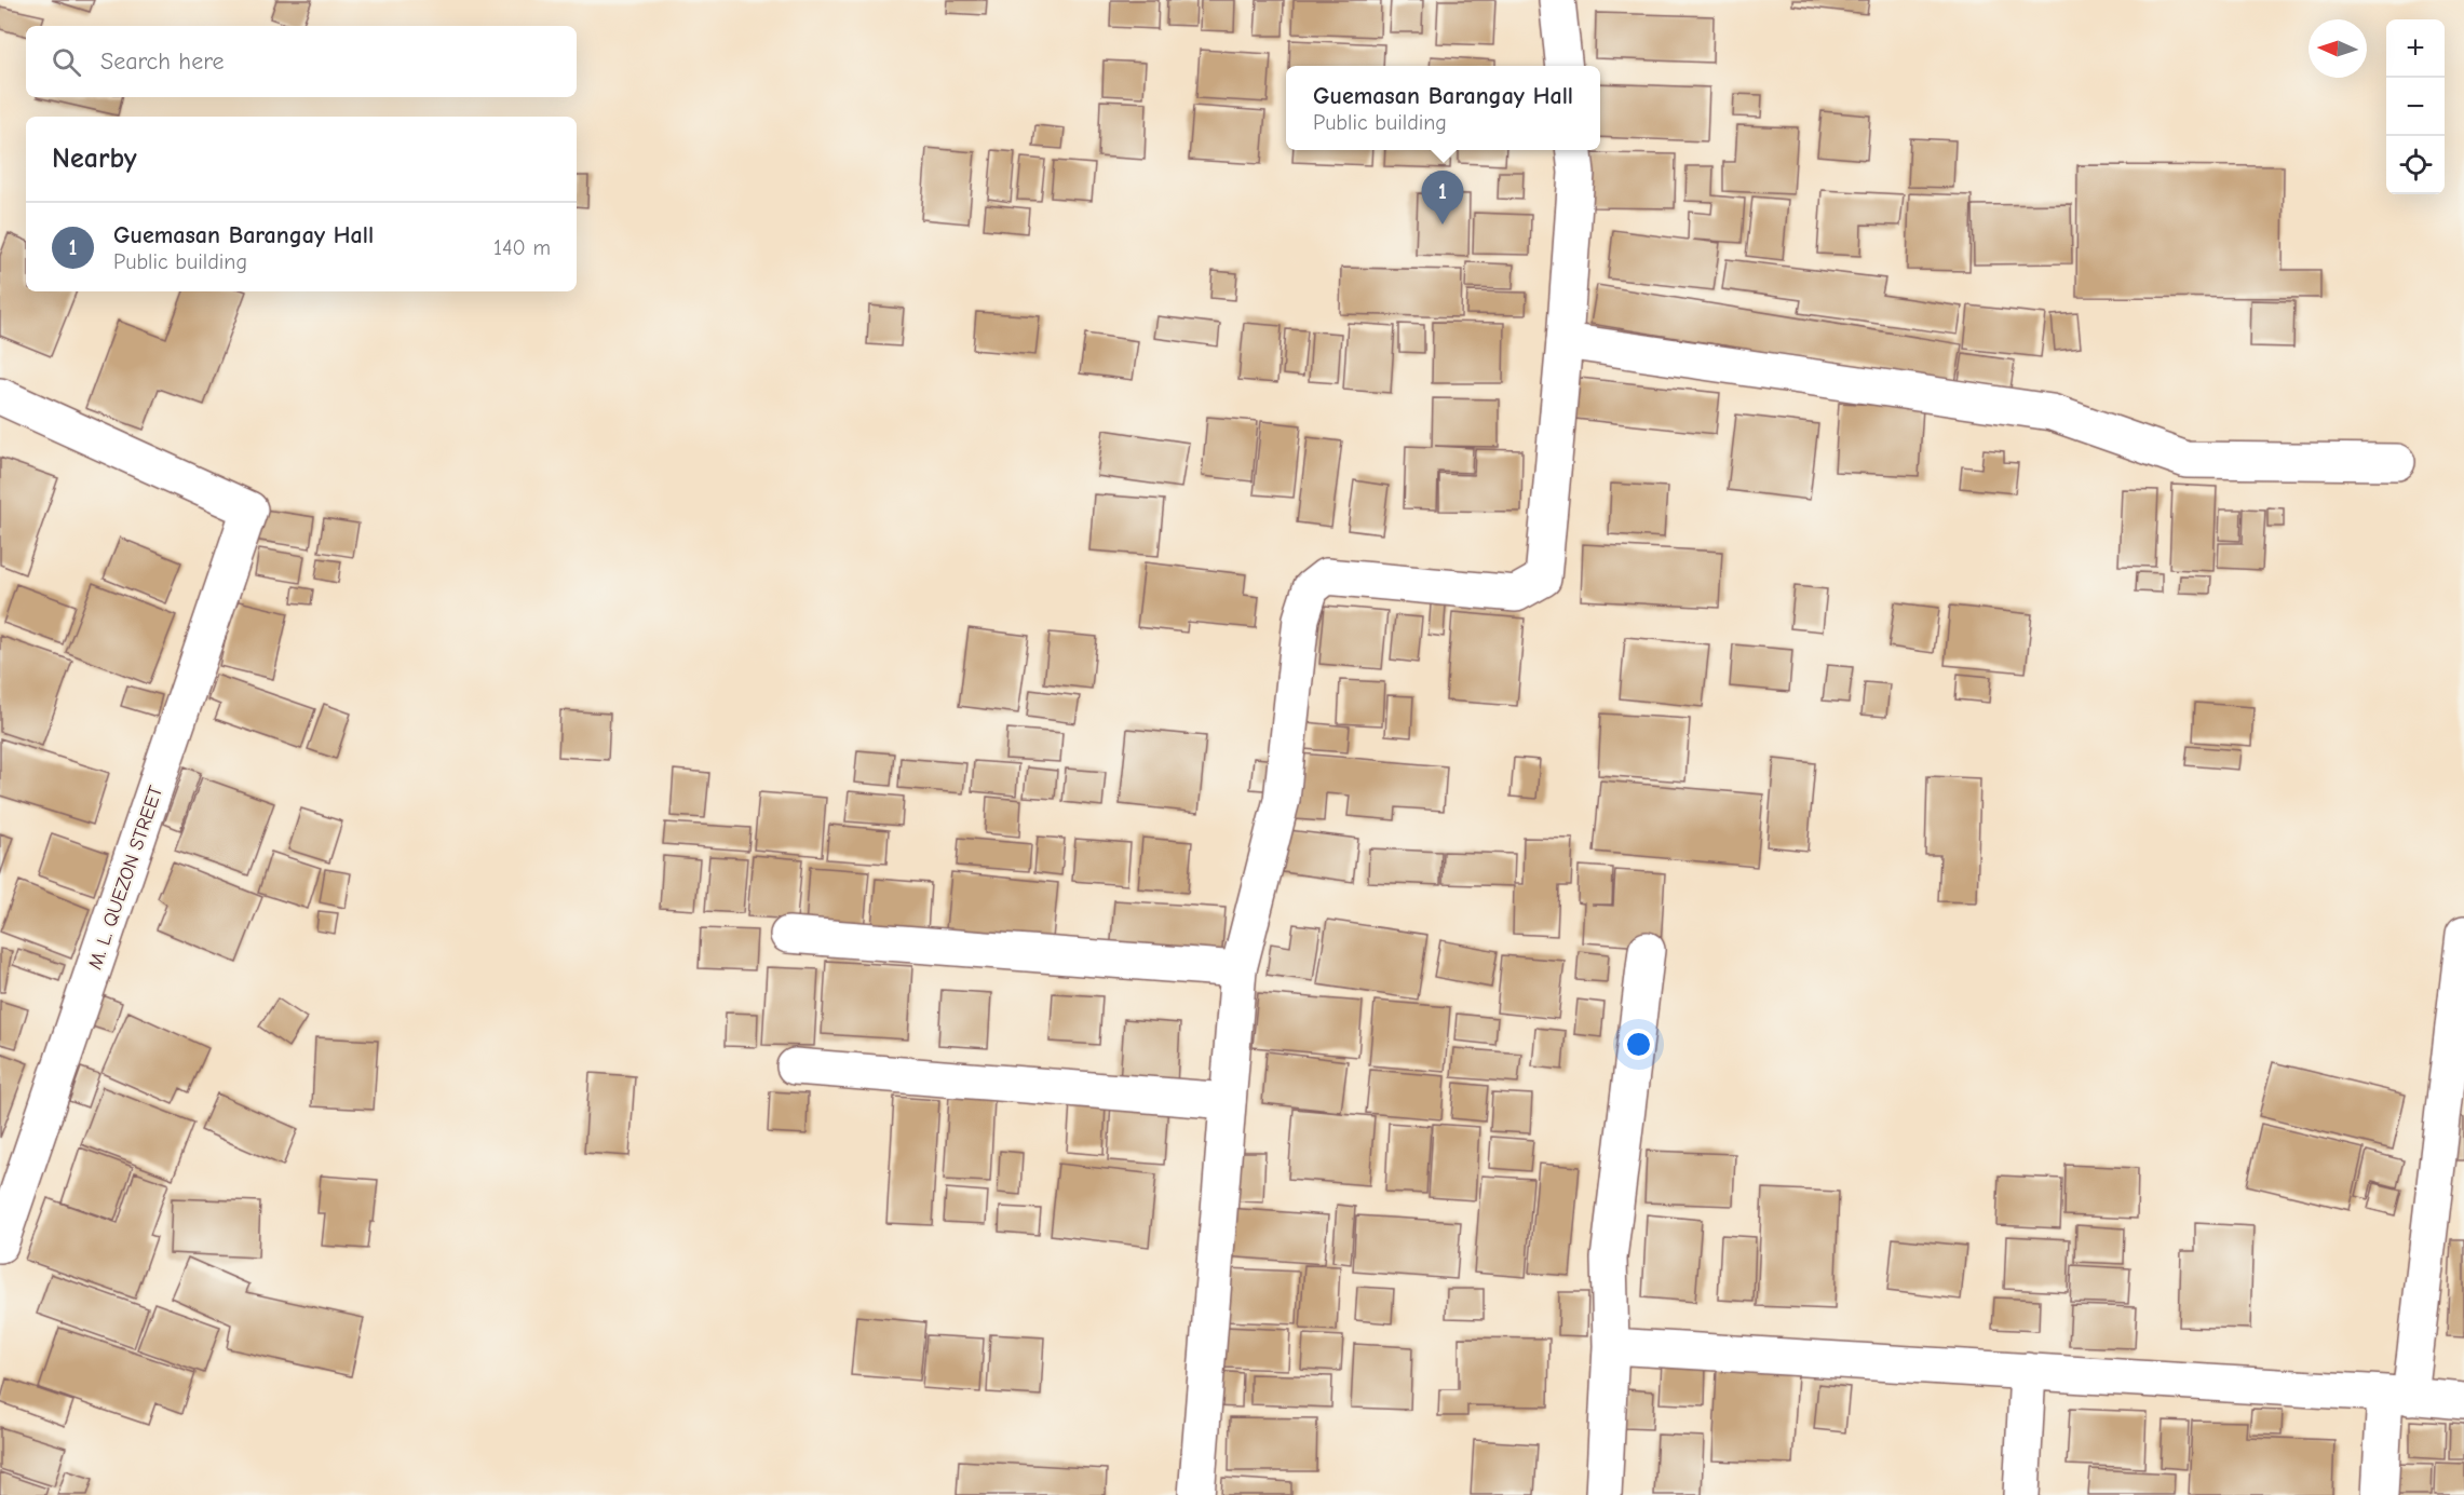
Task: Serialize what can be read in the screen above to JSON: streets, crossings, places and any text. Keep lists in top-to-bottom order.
{
  "streets": {
    "street": ["M. L. QUEZON STREET"]
  },
  "north": "left",
  "page": {
    "map_buttons": ["+", "−"],
    "search": "Search here",
    "popup": ["Guemasan Barangay Hall", "Public building"],
    "heading": "Nearby",
    "pins": "1",
    "list": [
      {
        "mark": "1",
        "name": "Guemasan Barangay Hall",
        "note": "Public building",
        "value": "140 m"
      }
    ]
  }
}
